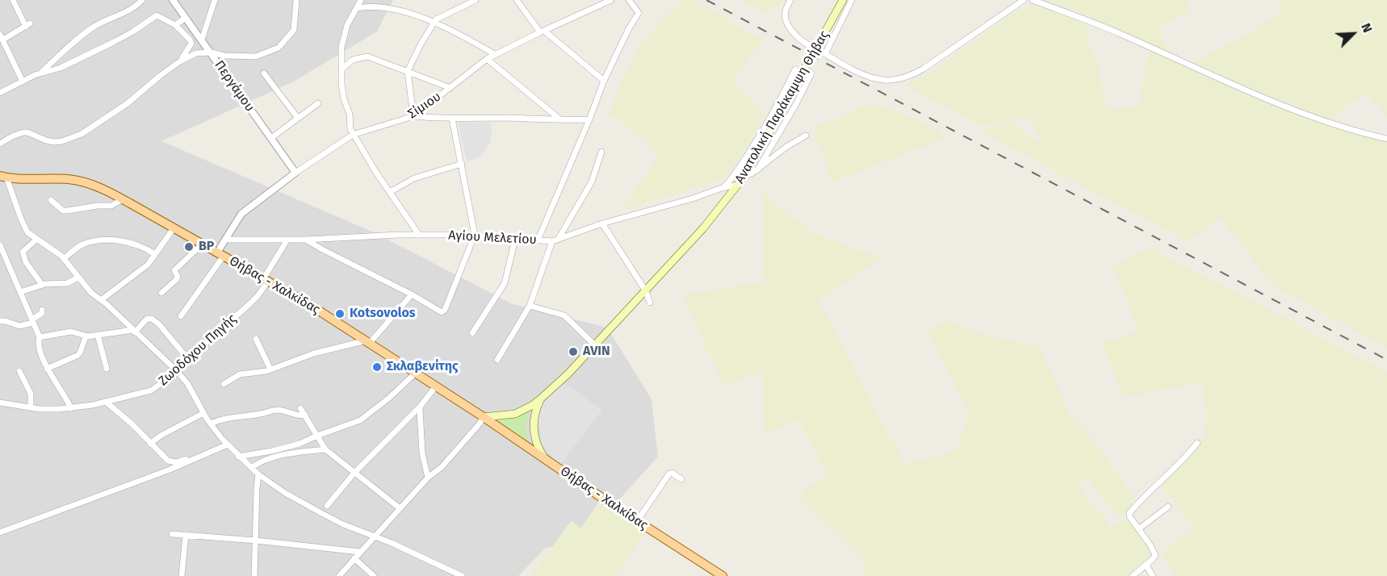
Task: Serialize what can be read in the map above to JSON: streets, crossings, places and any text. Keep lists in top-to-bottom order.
{
  "streets": {
    "main road": ["Ανατολική Παράκαμψη Θήβας", "Θήβας - Χαλκίδας"],
    "street": [
      "Περγάμου",
      "Σίμιου",
      "Αγίου Μελετίου",
      "Ζωοδόχου Πηγής"
    ]
  },
  "crossings": [
    ["Περγάμου", "Σίμιου"],
    ["Σίμιου", "Αγίου Μελετίου"],
    ["Ανατολική Παράκαμψη Θήβας", "Αγίου Μελετίου"],
    ["Ανατολική Παράκαμψη Θήβας", "Θήβας - Χαλκίδας"],
    ["Αγίου Μελετίου", "Ζωοδόχου Πηγής"],
    ["Θήβας - Χαλκίδας", "Ζωοδόχου Πηγής"]
  ],
  "places": [
    "BP",
    "Kotsovolos",
    "AVIN",
    "Σκλαβενίτης"
  ],
  "north": "top right"
}
